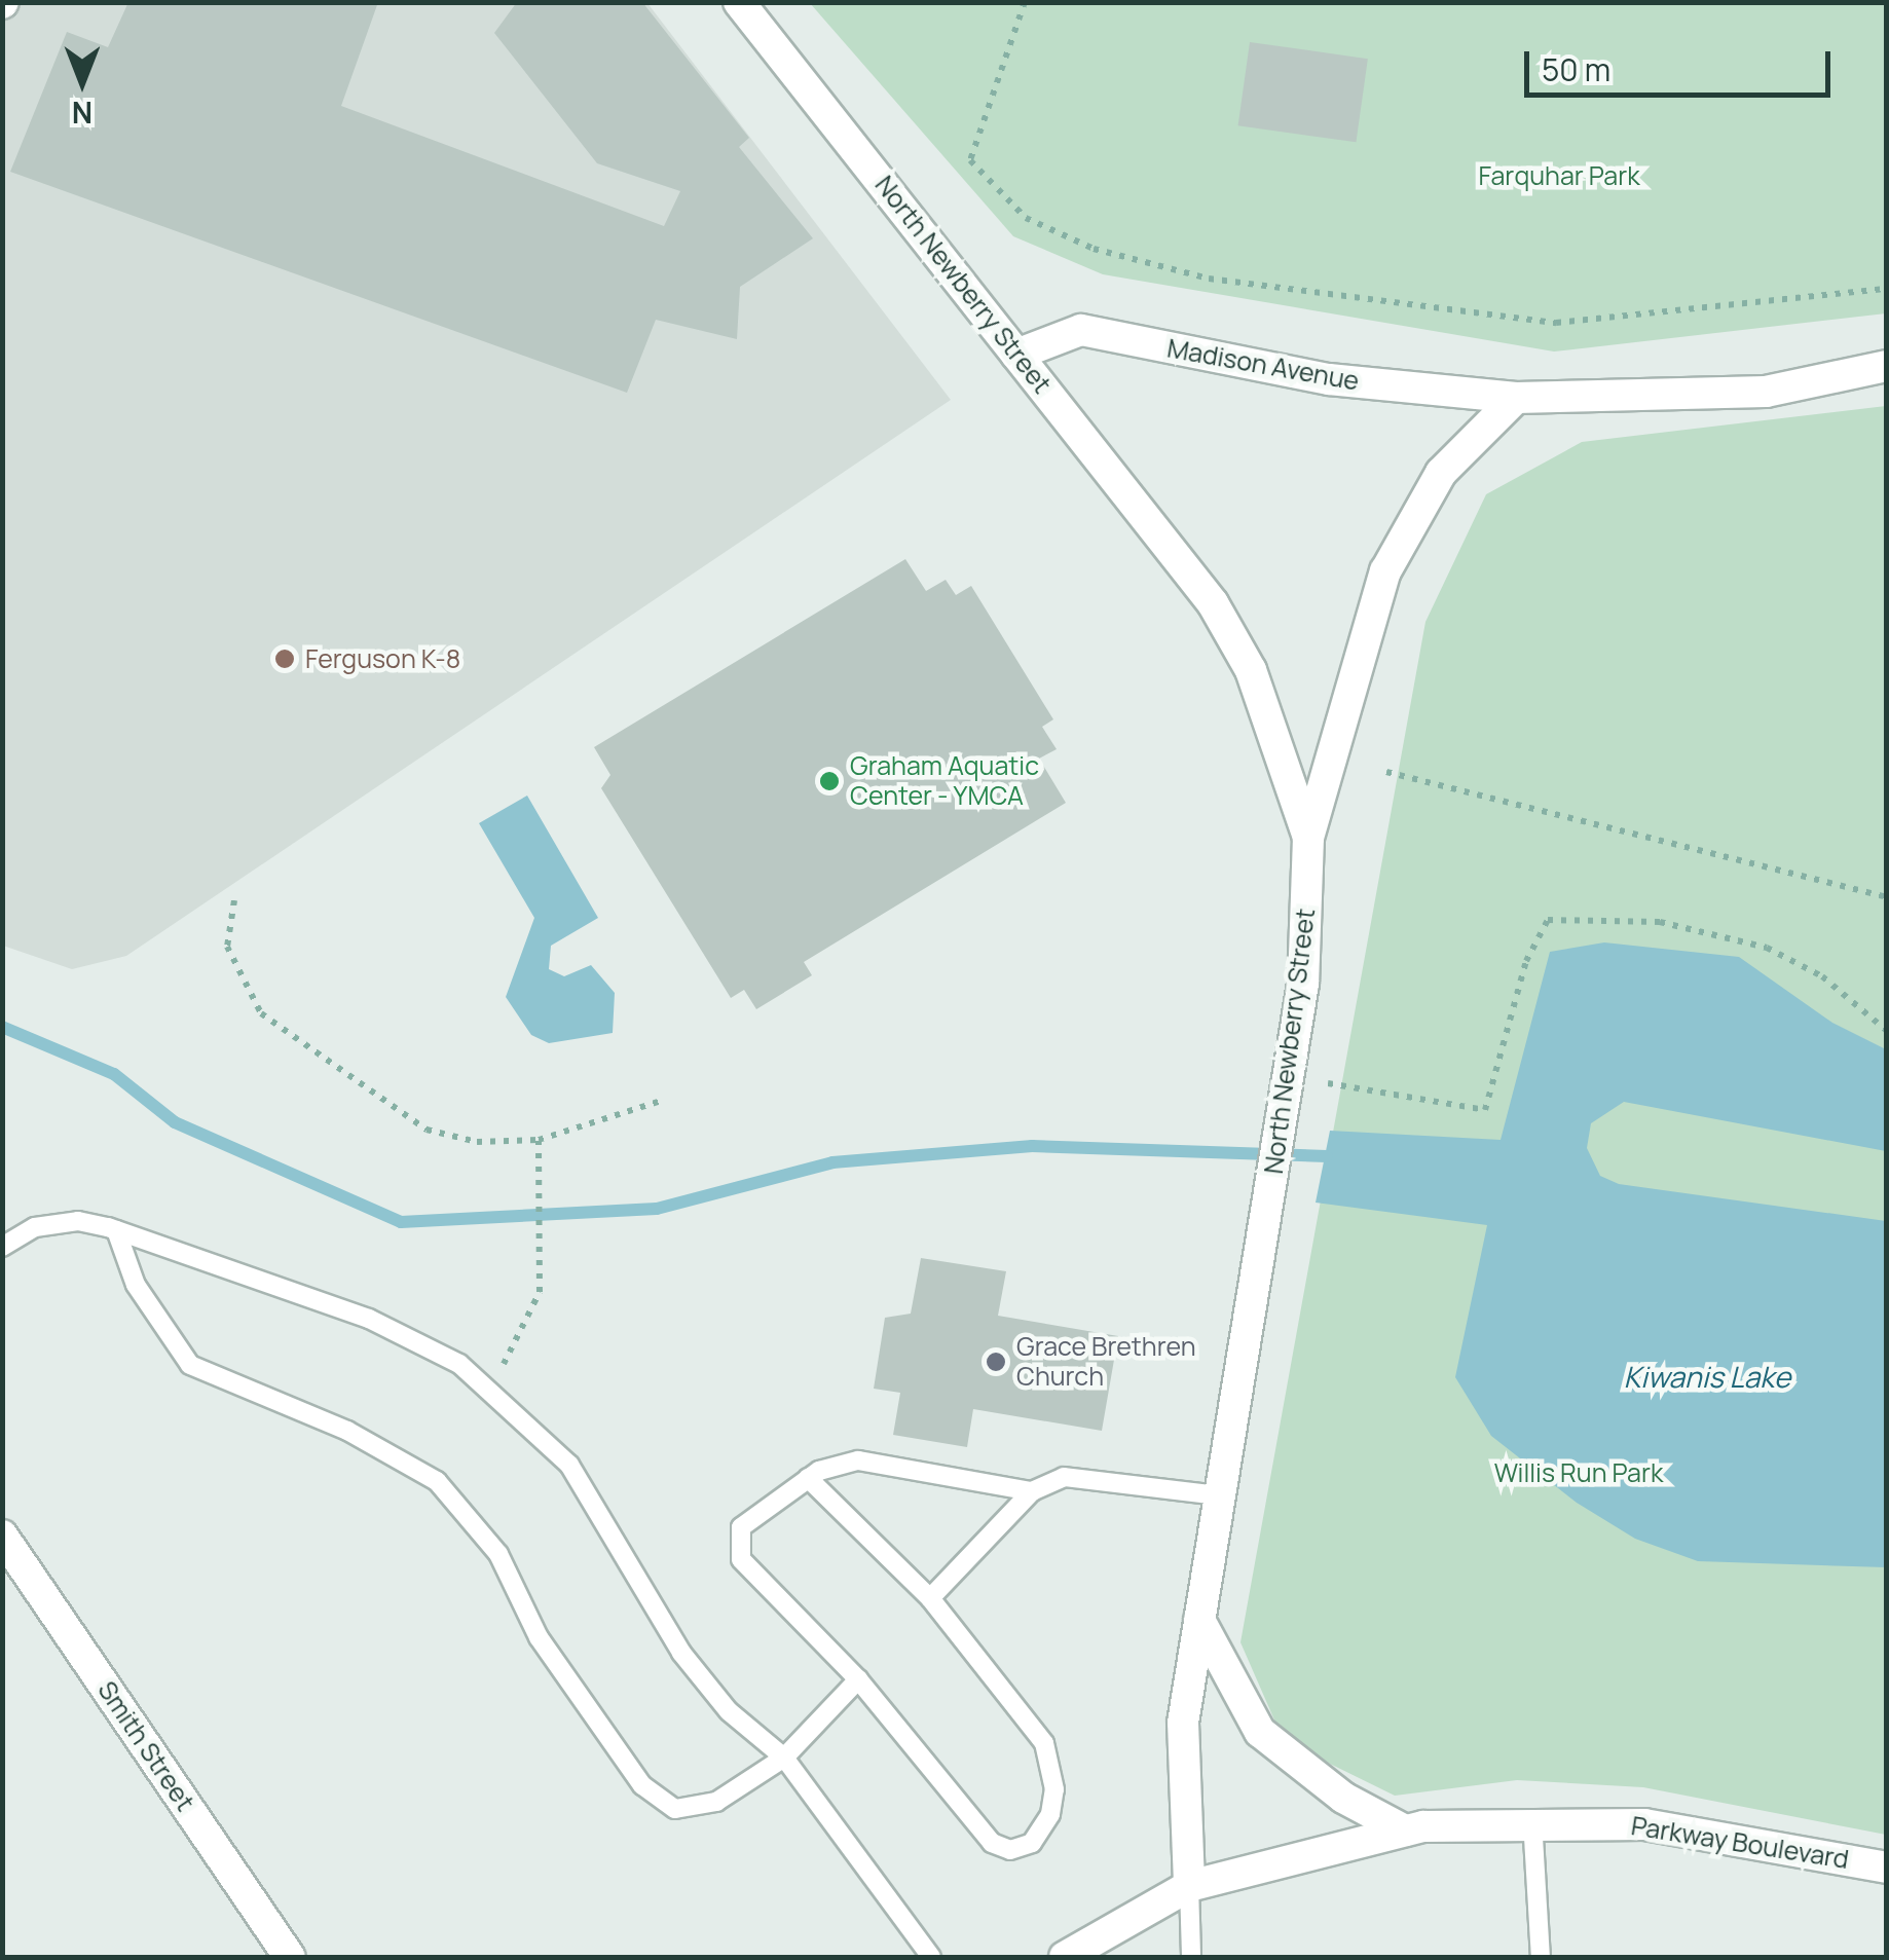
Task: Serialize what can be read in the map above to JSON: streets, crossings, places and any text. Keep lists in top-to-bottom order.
{
  "streets": {
    "street": [
      "North Newberry Street",
      "Madison Avenue",
      "Smith Street",
      "Parkway Boulevard"
    ]
  },
  "crossings": [
    ["North Newberry Street", "Madison Avenue"],
    ["North Newberry Street", "Parkway Boulevard"]
  ],
  "water": ["Kiwanis Lake"],
  "parks": ["Farquhar Park", "Willis Run Park"],
  "places": ["Ferguson K-8", "Graham Aquatic Center - YMCA", "Grace Brethren Church"],
  "scale_bar": "50 m",
  "north": "bottom"
}
